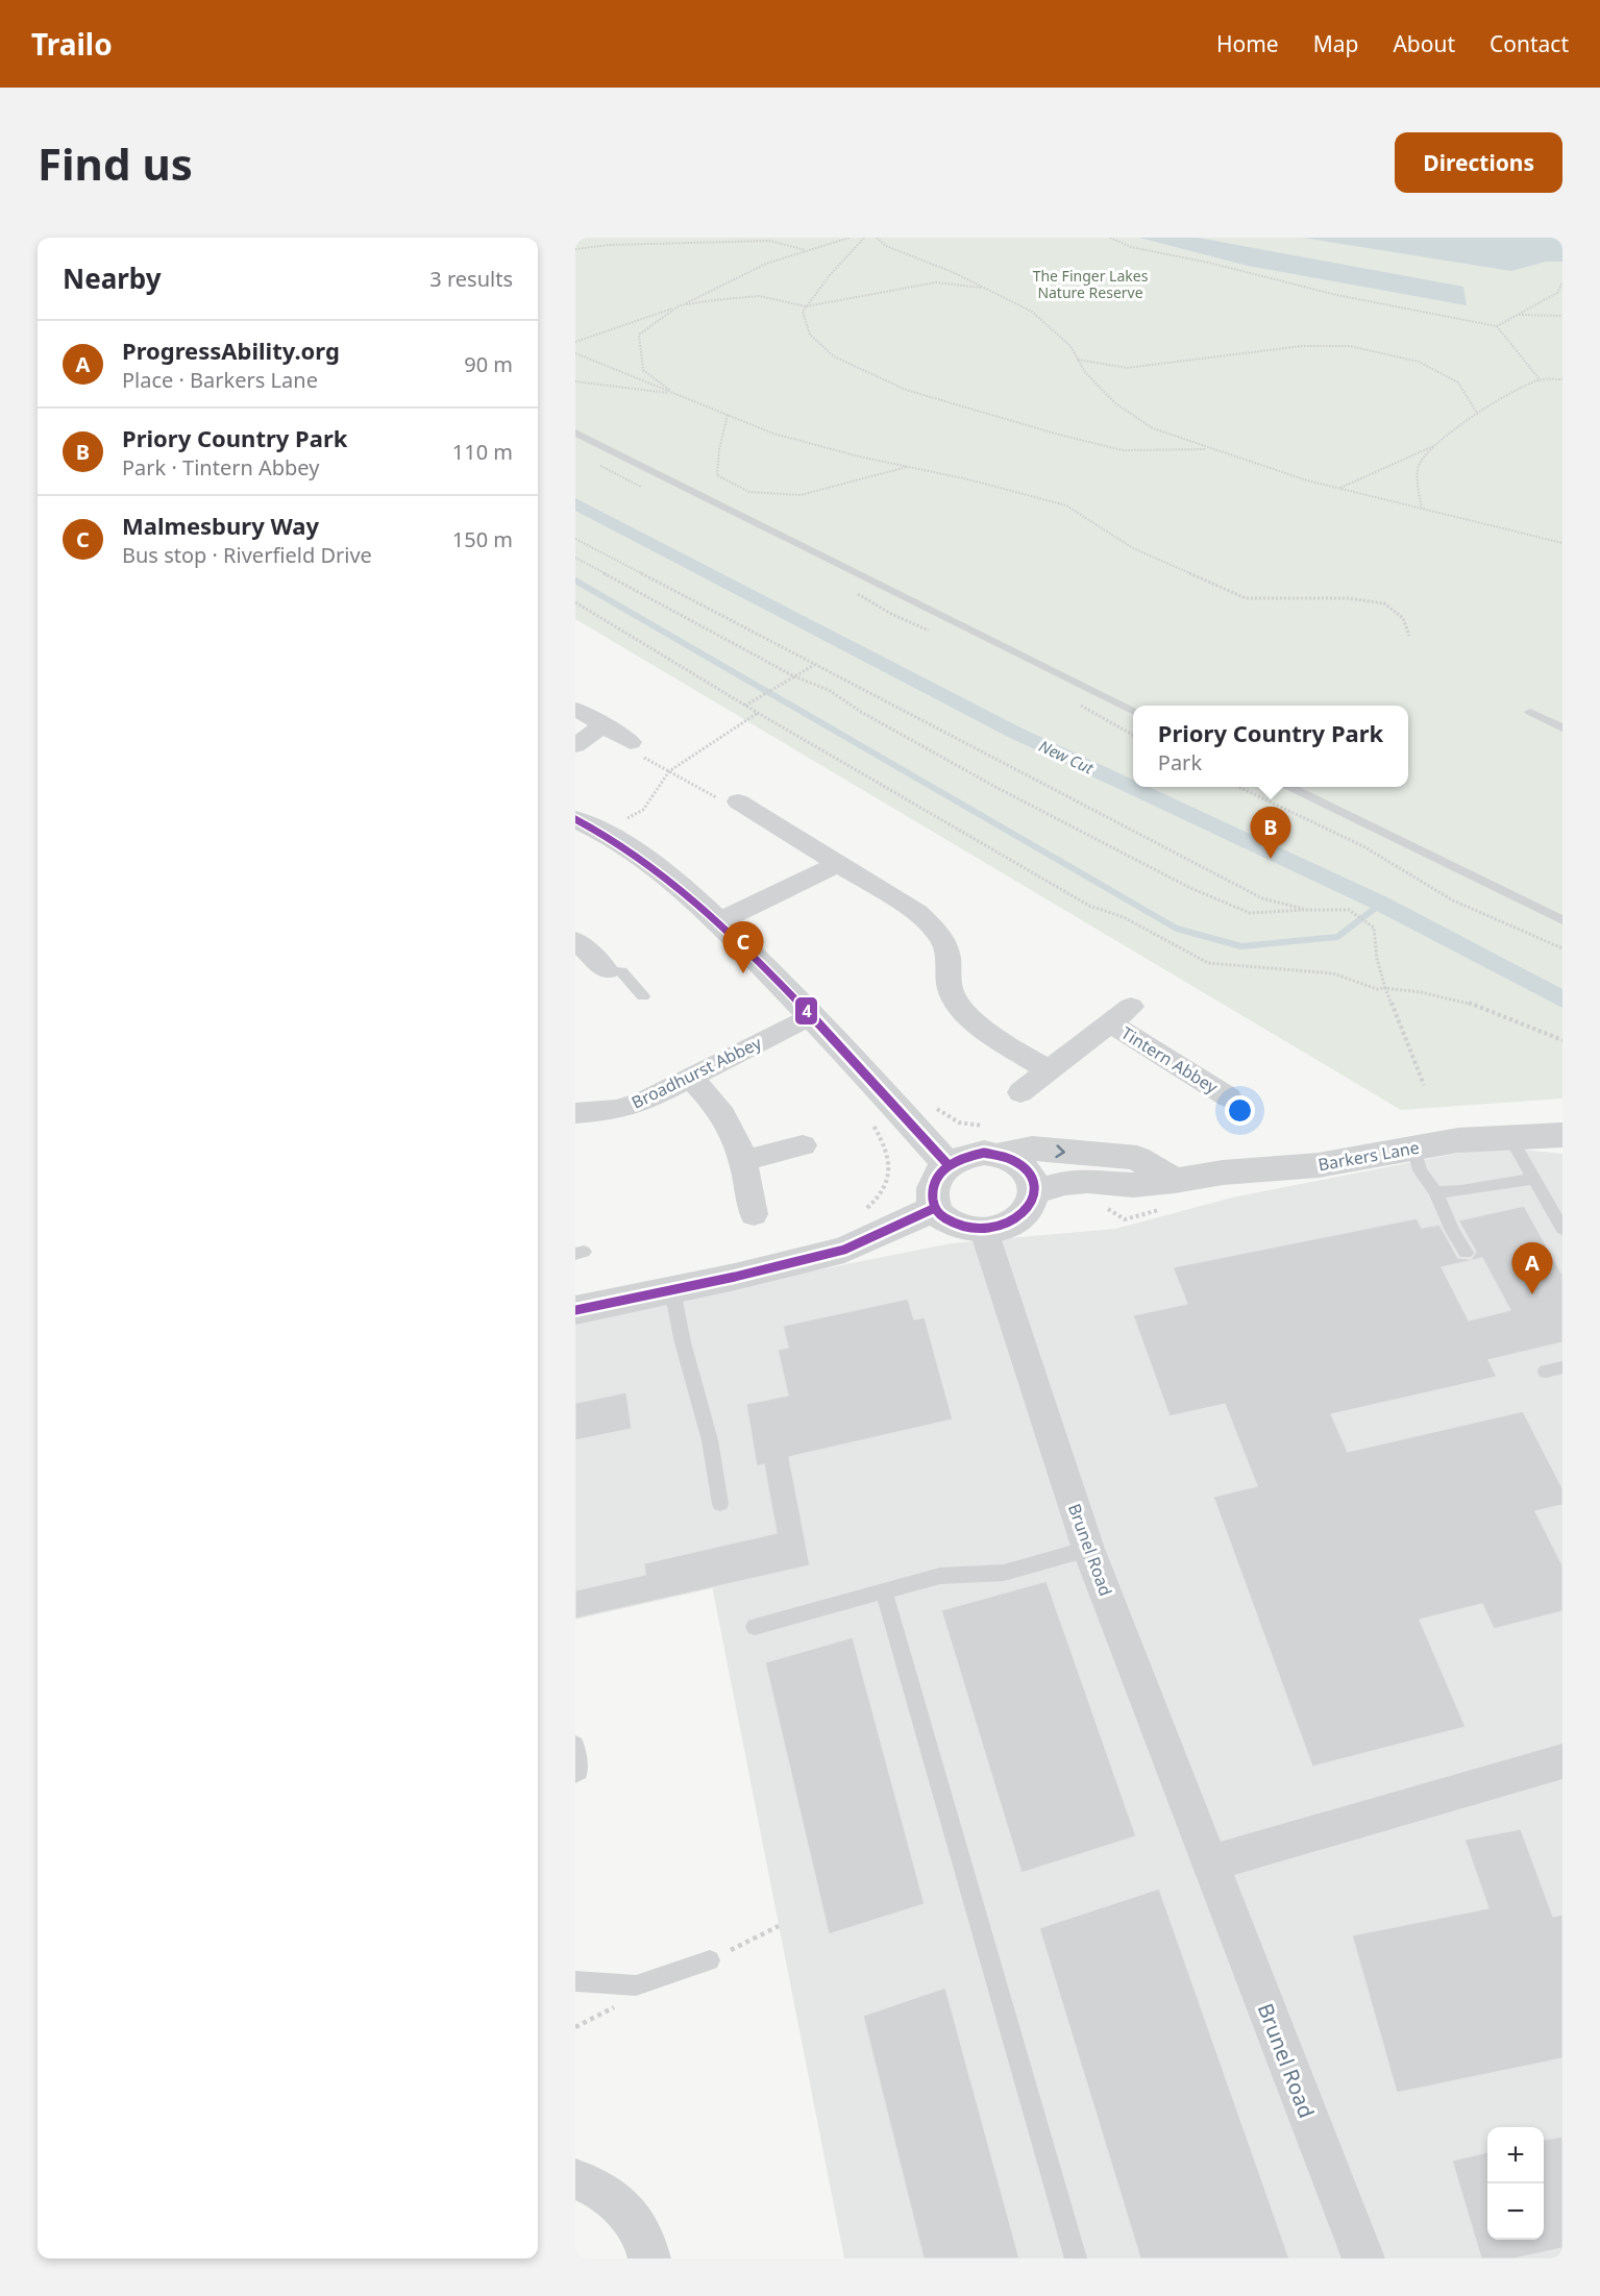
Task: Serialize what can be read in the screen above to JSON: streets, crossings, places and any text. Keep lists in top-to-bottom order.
{
  "streets": {
    "street": [
      "Tintern Abbey",
      "Broadhurst Abbey",
      "Barkers Lane",
      "Brunel Road"
    ]
  },
  "crossings": [
    ["Barkers Lane", "Brunel Road"]
  ],
  "water": ["New Cut"],
  "parks": ["The Finger Lakes Nature Reserve"],
  "lines": ["transit line 4"],
  "page": {
    "header": "Trailo",
    "nav": [
      "Home",
      "Map",
      "About",
      "Contact"
    ],
    "buttons": "Directions",
    "title": "Find us",
    "heading": ["Nearby", "3 results"],
    "list": [
      {
        "mark": "A",
        "name": "ProgressAbility.org",
        "note": "Place · Barkers Lane",
        "value": "90 m"
      },
      {
        "mark": "B",
        "name": "Priory Country Park",
        "note": "Park · Tintern Abbey",
        "value": "110 m"
      },
      {
        "mark": "C",
        "name": "Malmesbury Way",
        "note": "Bus stop · Riverfield Drive",
        "value": "150 m"
      }
    ],
    "popup": ["Priory Country Park", "Park"],
    "pins": ["B", "C", "A"],
    "map_buttons": ["+", "−"]
  }
}
